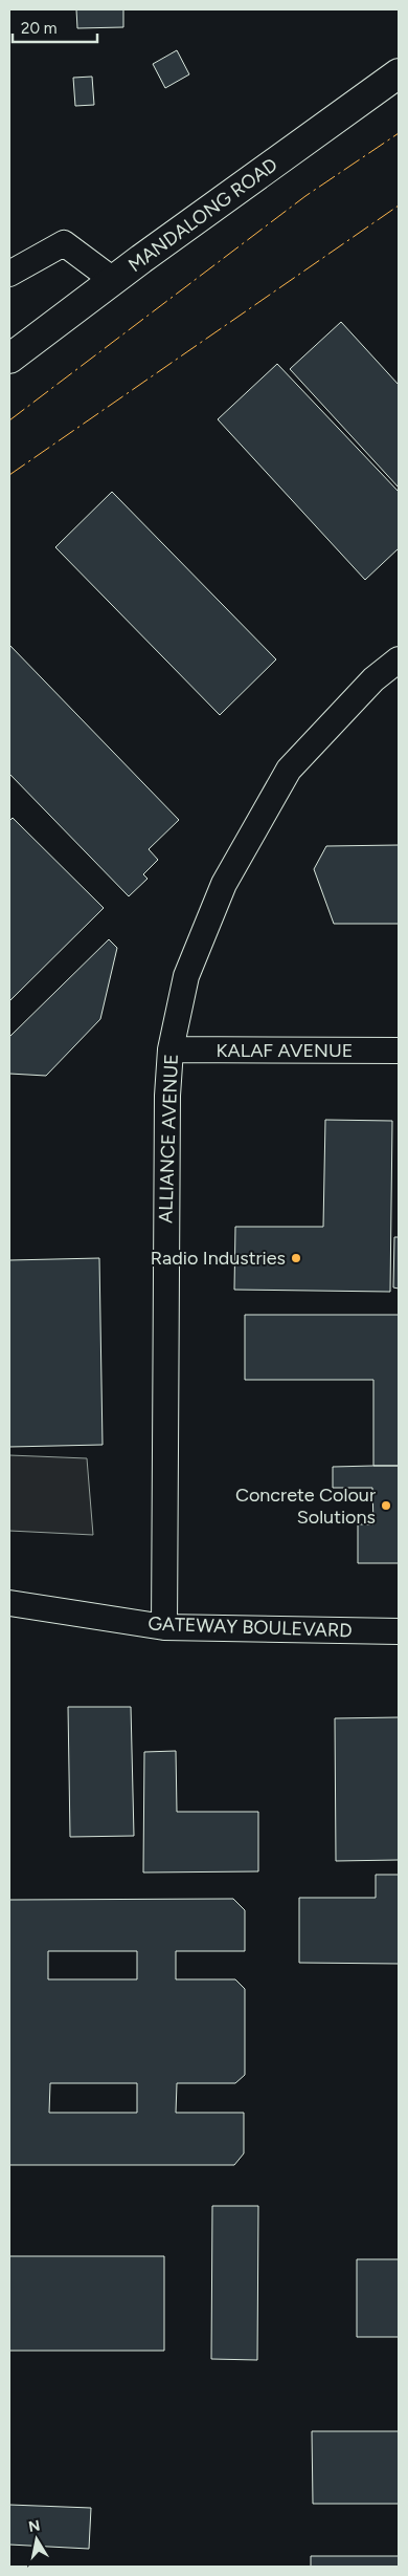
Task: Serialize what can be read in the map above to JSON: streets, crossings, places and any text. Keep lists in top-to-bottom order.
{
  "streets": {
    "main road": ["MANDALONG ROAD"],
    "street": ["KALAF AVENUE", "ALLIANCE AVENUE", "GATEWAY BOULEVARD"]
  },
  "crossings": [
    ["KALAF AVENUE", "ALLIANCE AVENUE"],
    ["ALLIANCE AVENUE", "GATEWAY BOULEVARD"]
  ],
  "places": ["Radio Industries", "Concrete Colour Solutions"],
  "scale_bar": "20 m",
  "north": "top"
}
